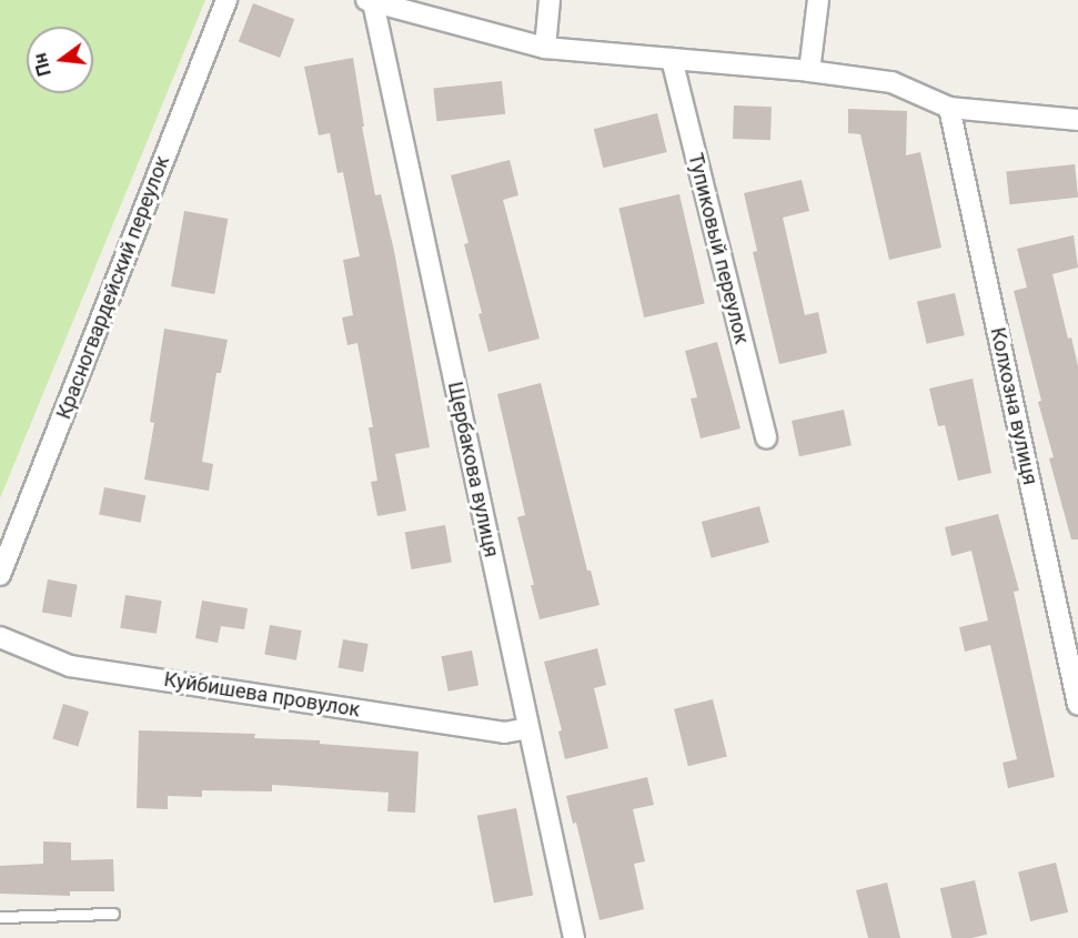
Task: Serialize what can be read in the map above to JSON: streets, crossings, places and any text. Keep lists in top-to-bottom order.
{
  "streets": {
    "street": [
      "Тупиковый переулок",
      "Красногвардейский переулок",
      "Колхозна вулиця",
      "Щербакова вулиця",
      "Куйбишева провулок"
    ]
  },
  "crossings": [
    ["Щербакова вулиця", "Куйбишева провулок"]
  ],
  "north": "left"
}
